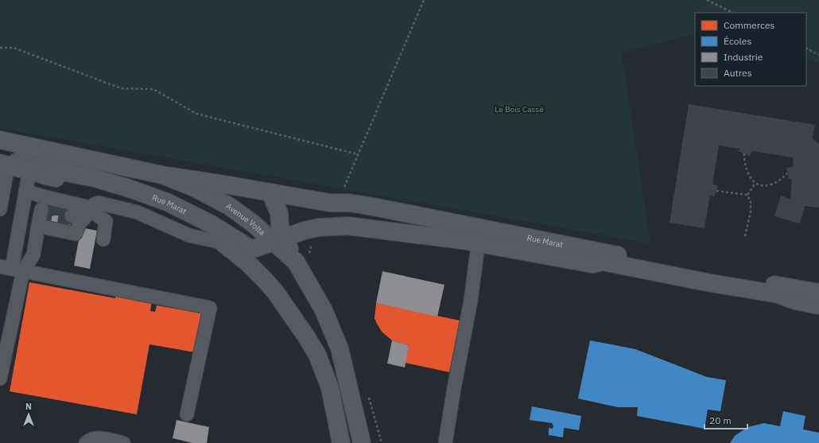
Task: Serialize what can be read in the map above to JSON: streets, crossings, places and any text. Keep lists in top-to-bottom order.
{
  "streets": {
    "main road": ["Rue Marat", "Avenue Volta"]
  },
  "crossings": [
    ["Rue Marat", "Avenue Volta"]
  ],
  "parks": ["Le Bois Cassé"],
  "legend": [
    "Commerces",
    "Écoles",
    "Industrie",
    "Autres"
  ],
  "scale_bar": "20 m",
  "north": "top"
}
